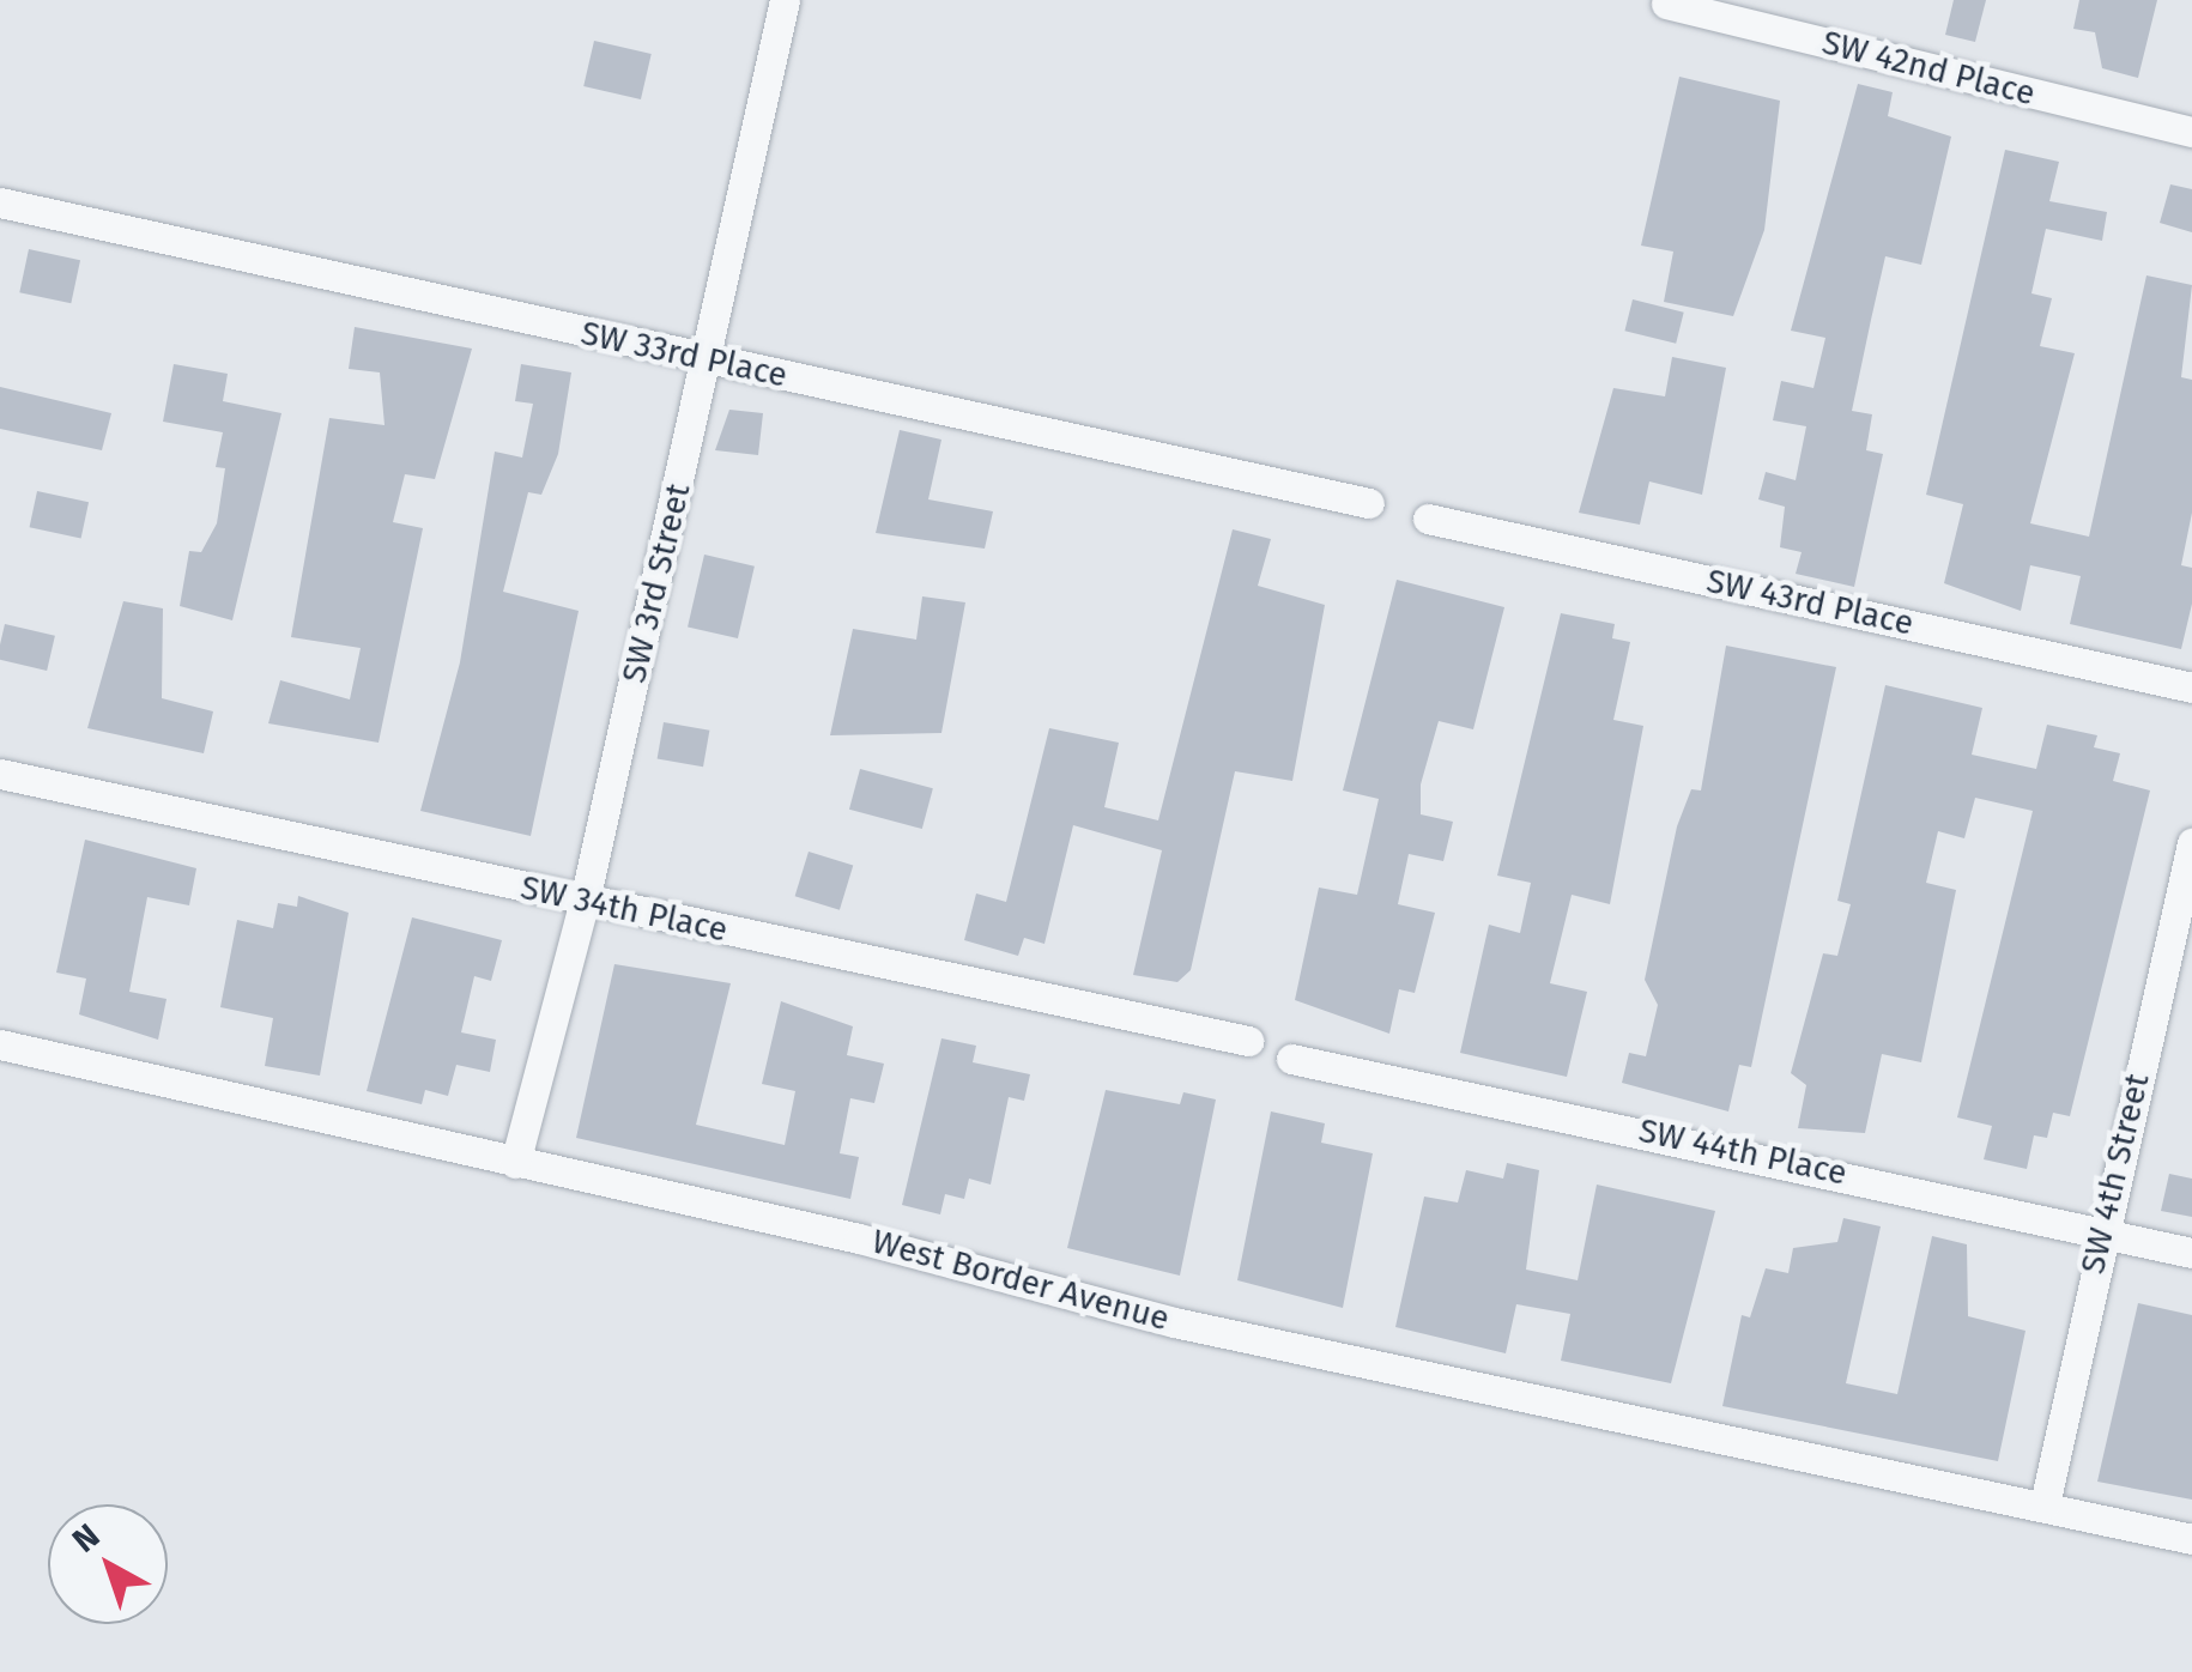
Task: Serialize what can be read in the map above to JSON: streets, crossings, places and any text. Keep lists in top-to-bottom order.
{
  "streets": {
    "street": [
      "SW 42nd Place",
      "SW 33rd Place",
      "SW 3rd Street",
      "SW 43rd Place",
      "SW 34th Place",
      "SW 44th Place",
      "SW 4th Street",
      "West Border Avenue"
    ]
  },
  "crossings": [
    ["SW 33rd Place", "SW 3rd Street"],
    ["SW 3rd Street", "SW 34th Place"],
    ["SW 3rd Street", "West Border Avenue"],
    ["SW 44th Place", "SW 4th Street"],
    ["SW 4th Street", "West Border Avenue"]
  ],
  "north": "top left"
}
